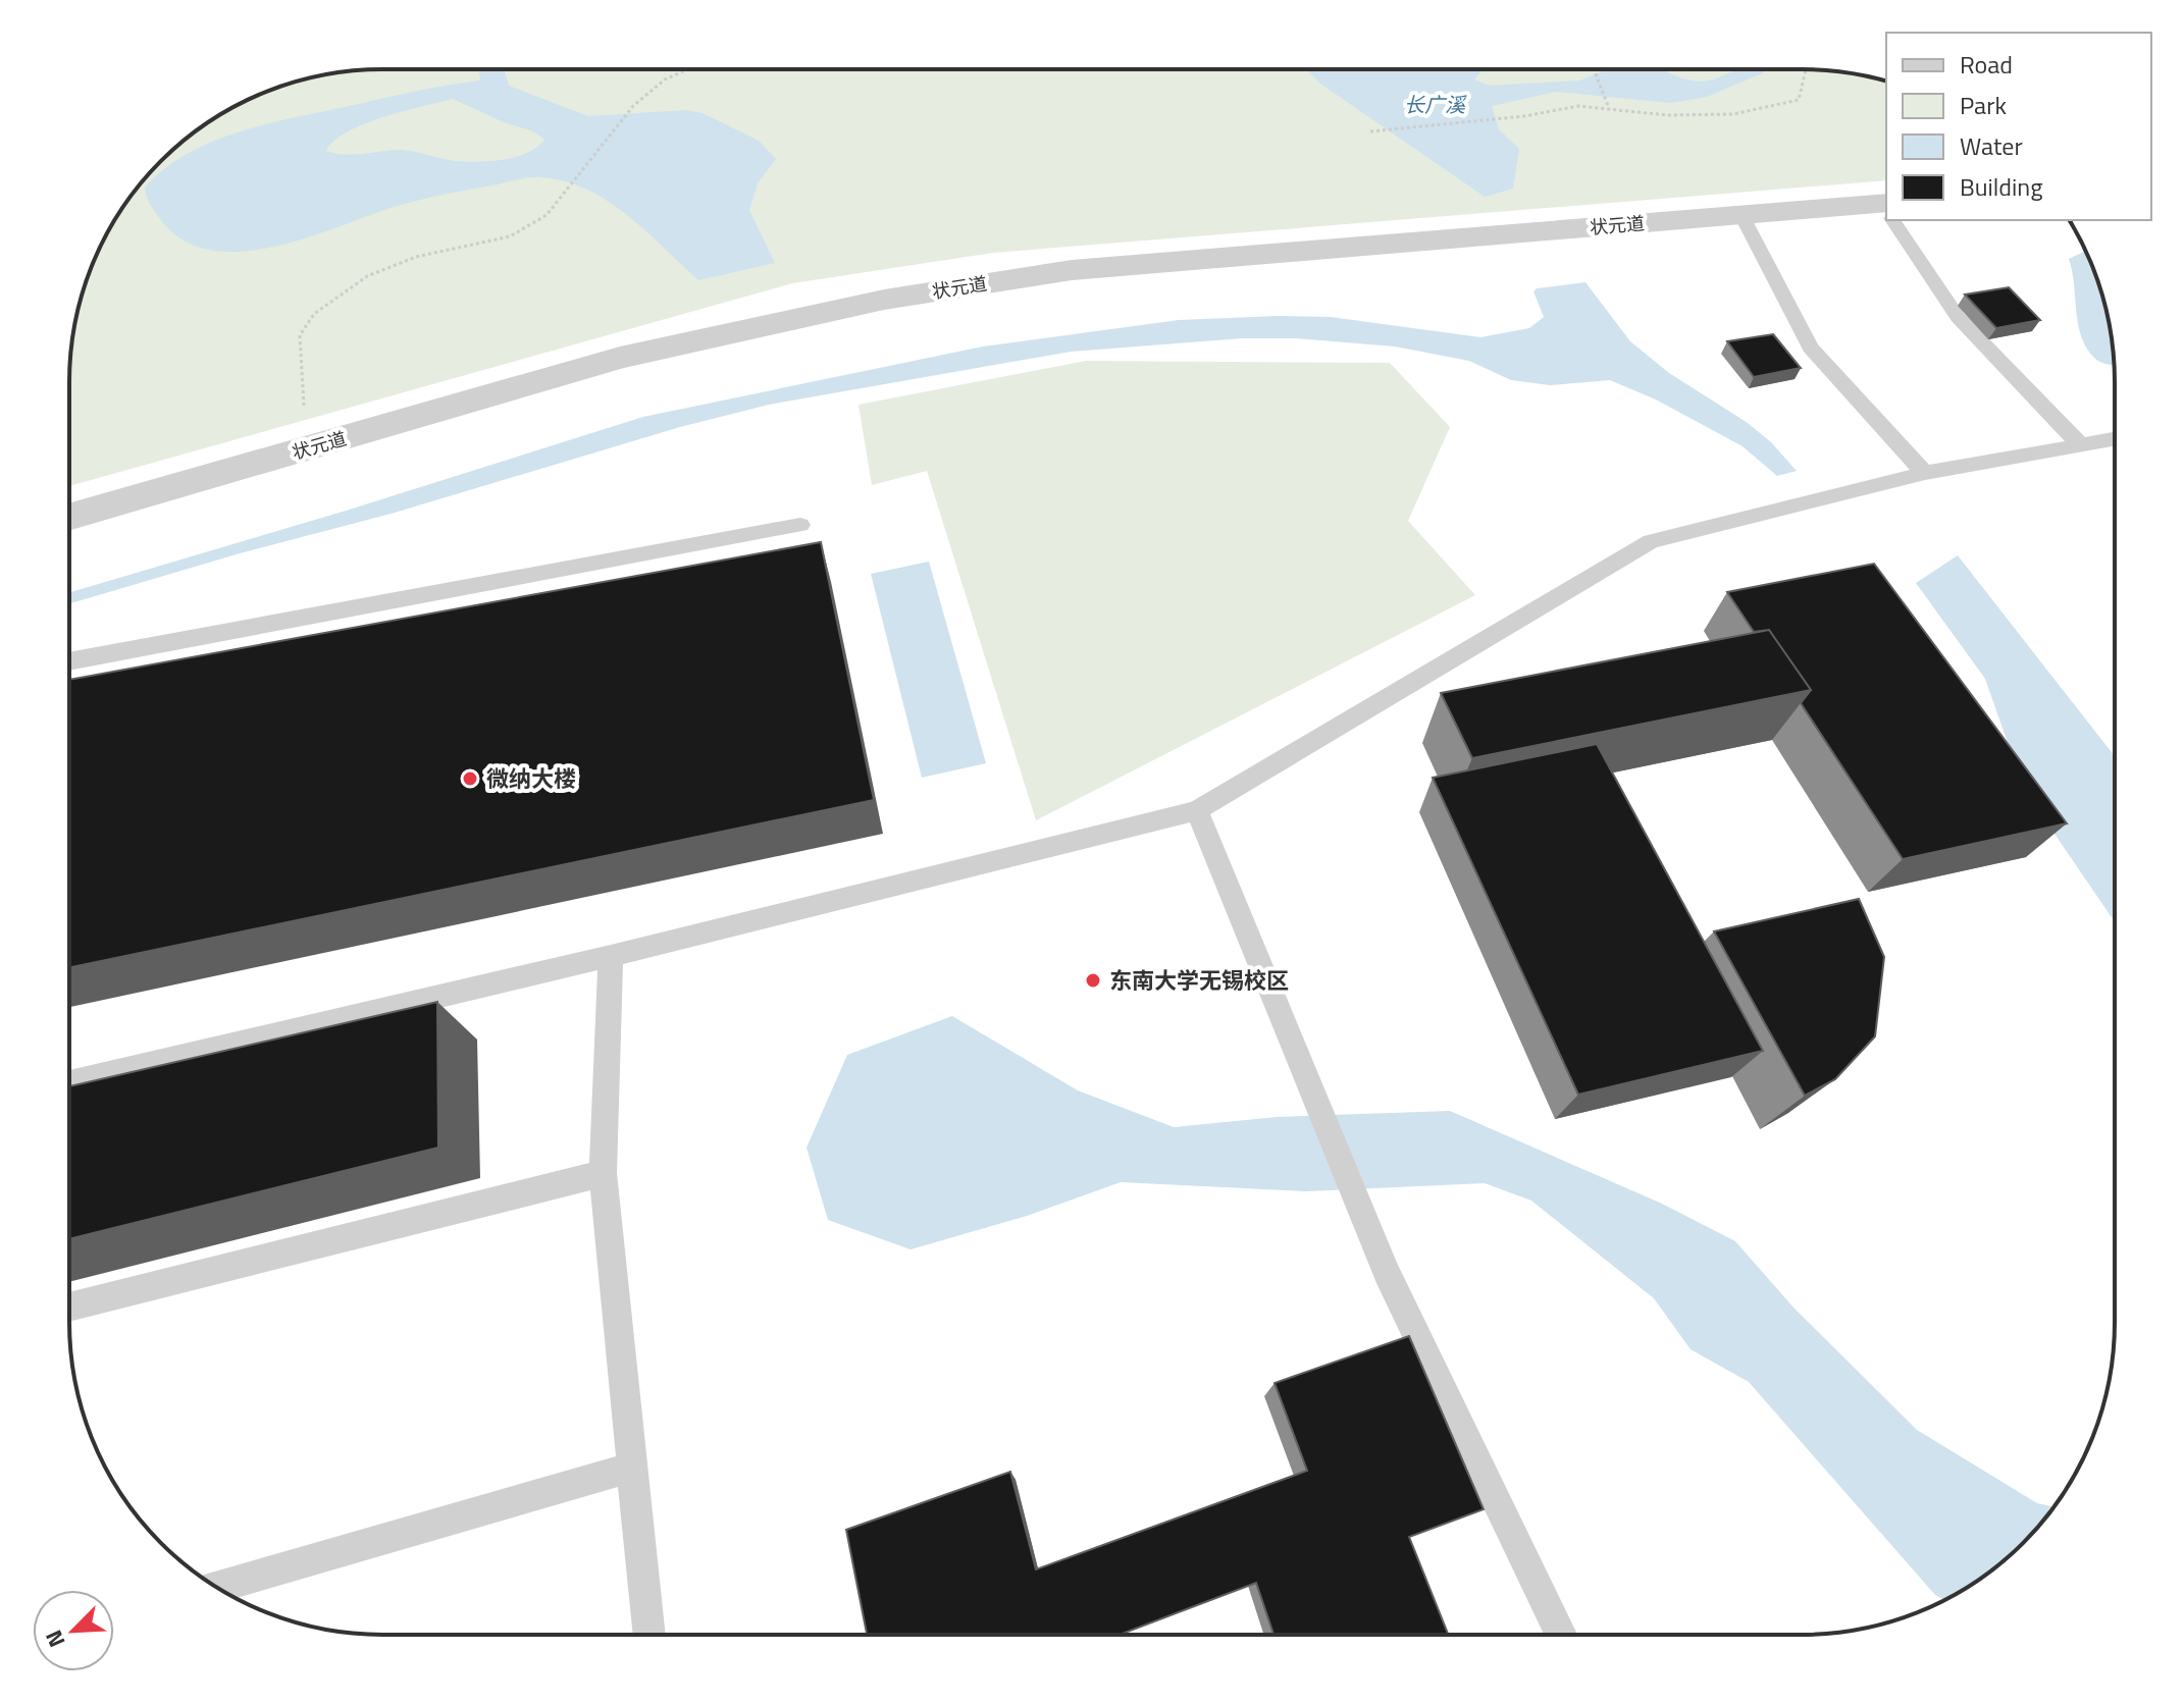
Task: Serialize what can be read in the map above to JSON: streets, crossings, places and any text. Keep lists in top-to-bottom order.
{
  "streets": {
    "street": ["状元道"]
  },
  "water": ["长广溪"],
  "places": ["微纳大楼", "东南大学无锡校区"],
  "legend": [
    "Road",
    "Park",
    "Water",
    "Building"
  ],
  "north": "bottom left"
}
